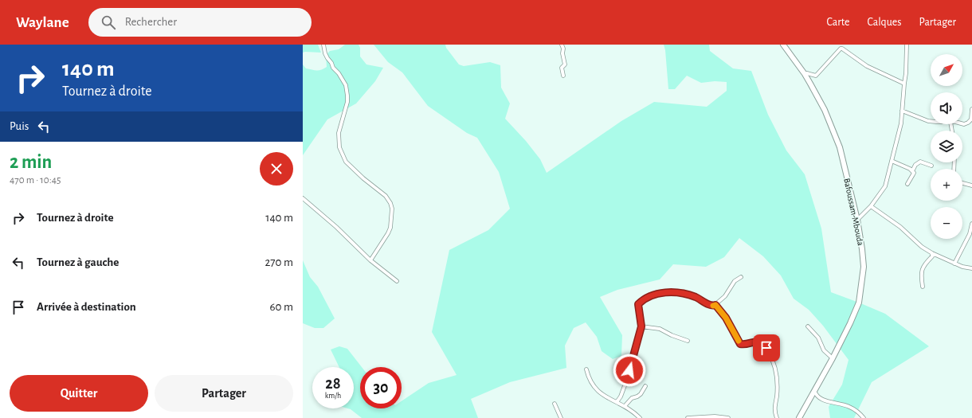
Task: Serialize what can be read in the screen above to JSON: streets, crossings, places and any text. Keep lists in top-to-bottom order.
{
  "streets": {
    "highway": ["Bafoussam-Mbouda"]
  },
  "north": "top right",
  "page": {
    "header": "Waylane",
    "search": "Rechercher",
    "nav": ["Carte", "Calques", "Partager"],
    "turn": ["140 m", "Tournez à droite"],
    "map_buttons": ["+", "−"],
    "then": "Puis",
    "heading": ["2 min", "470 m · 10:45"],
    "list": [
      {
        "name": "Tournez à droite",
        "value": "140 m"
      },
      {
        "name": "Tournez à gauche",
        "value": "270 m"
      },
      {
        "name": "Arrivée à destination",
        "value": "60 m"
      }
    ],
    "speed": "28 km/h",
    "limit": "30",
    "buttons": ["Quitter", "Partager"]
  }
}
